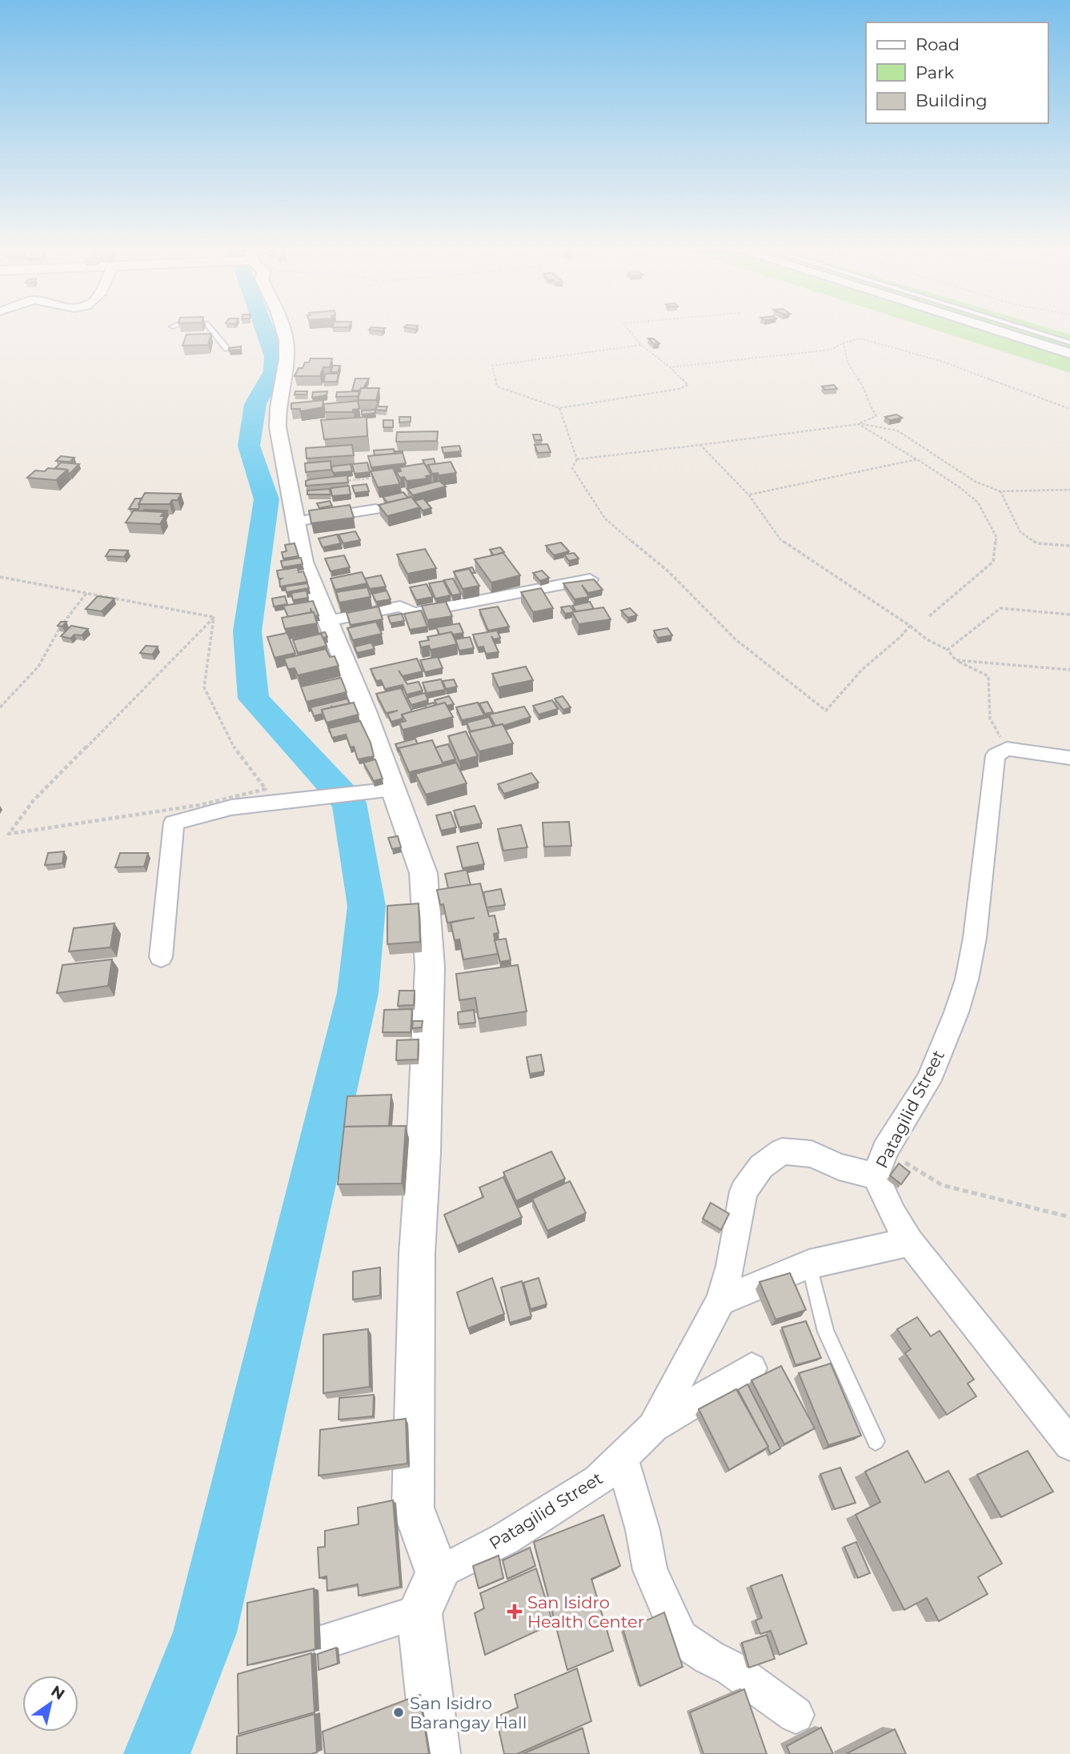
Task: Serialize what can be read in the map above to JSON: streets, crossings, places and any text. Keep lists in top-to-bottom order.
{
  "streets": {
    "street": ["Patagilid Street"]
  },
  "places": {
    "health": ["San Isidro Health Center"],
    "other": ["San Isidro Barangay Hall"]
  },
  "legend": ["Road", "Park", "Building"],
  "north": "top right"
}
